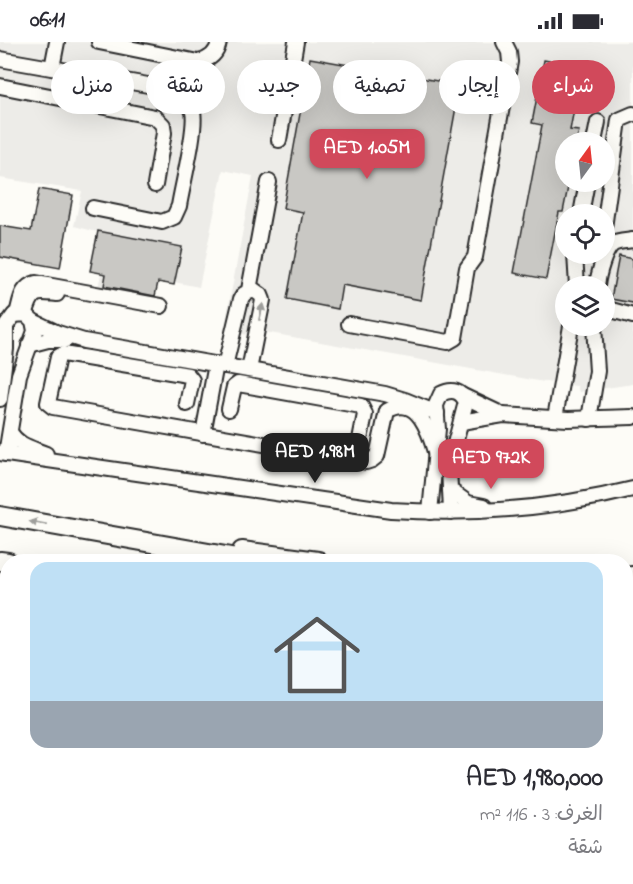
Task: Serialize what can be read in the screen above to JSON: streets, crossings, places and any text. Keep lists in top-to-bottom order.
{
  "north": "top",
  "page": {
    "status": "06:11",
    "chip": [
      "شراء",
      "إيجار",
      "تصفية",
      "جديد",
      "شقة",
      "منزل"
    ],
    "price": ["AED 1.05M", "AED 1.98M", "AED 972K"],
    "list": [
      {
        "name": "AED 1,980,000",
        "note": "الغرف: 3 · 116 m² · شقة"
      }
    ]
  }
}
